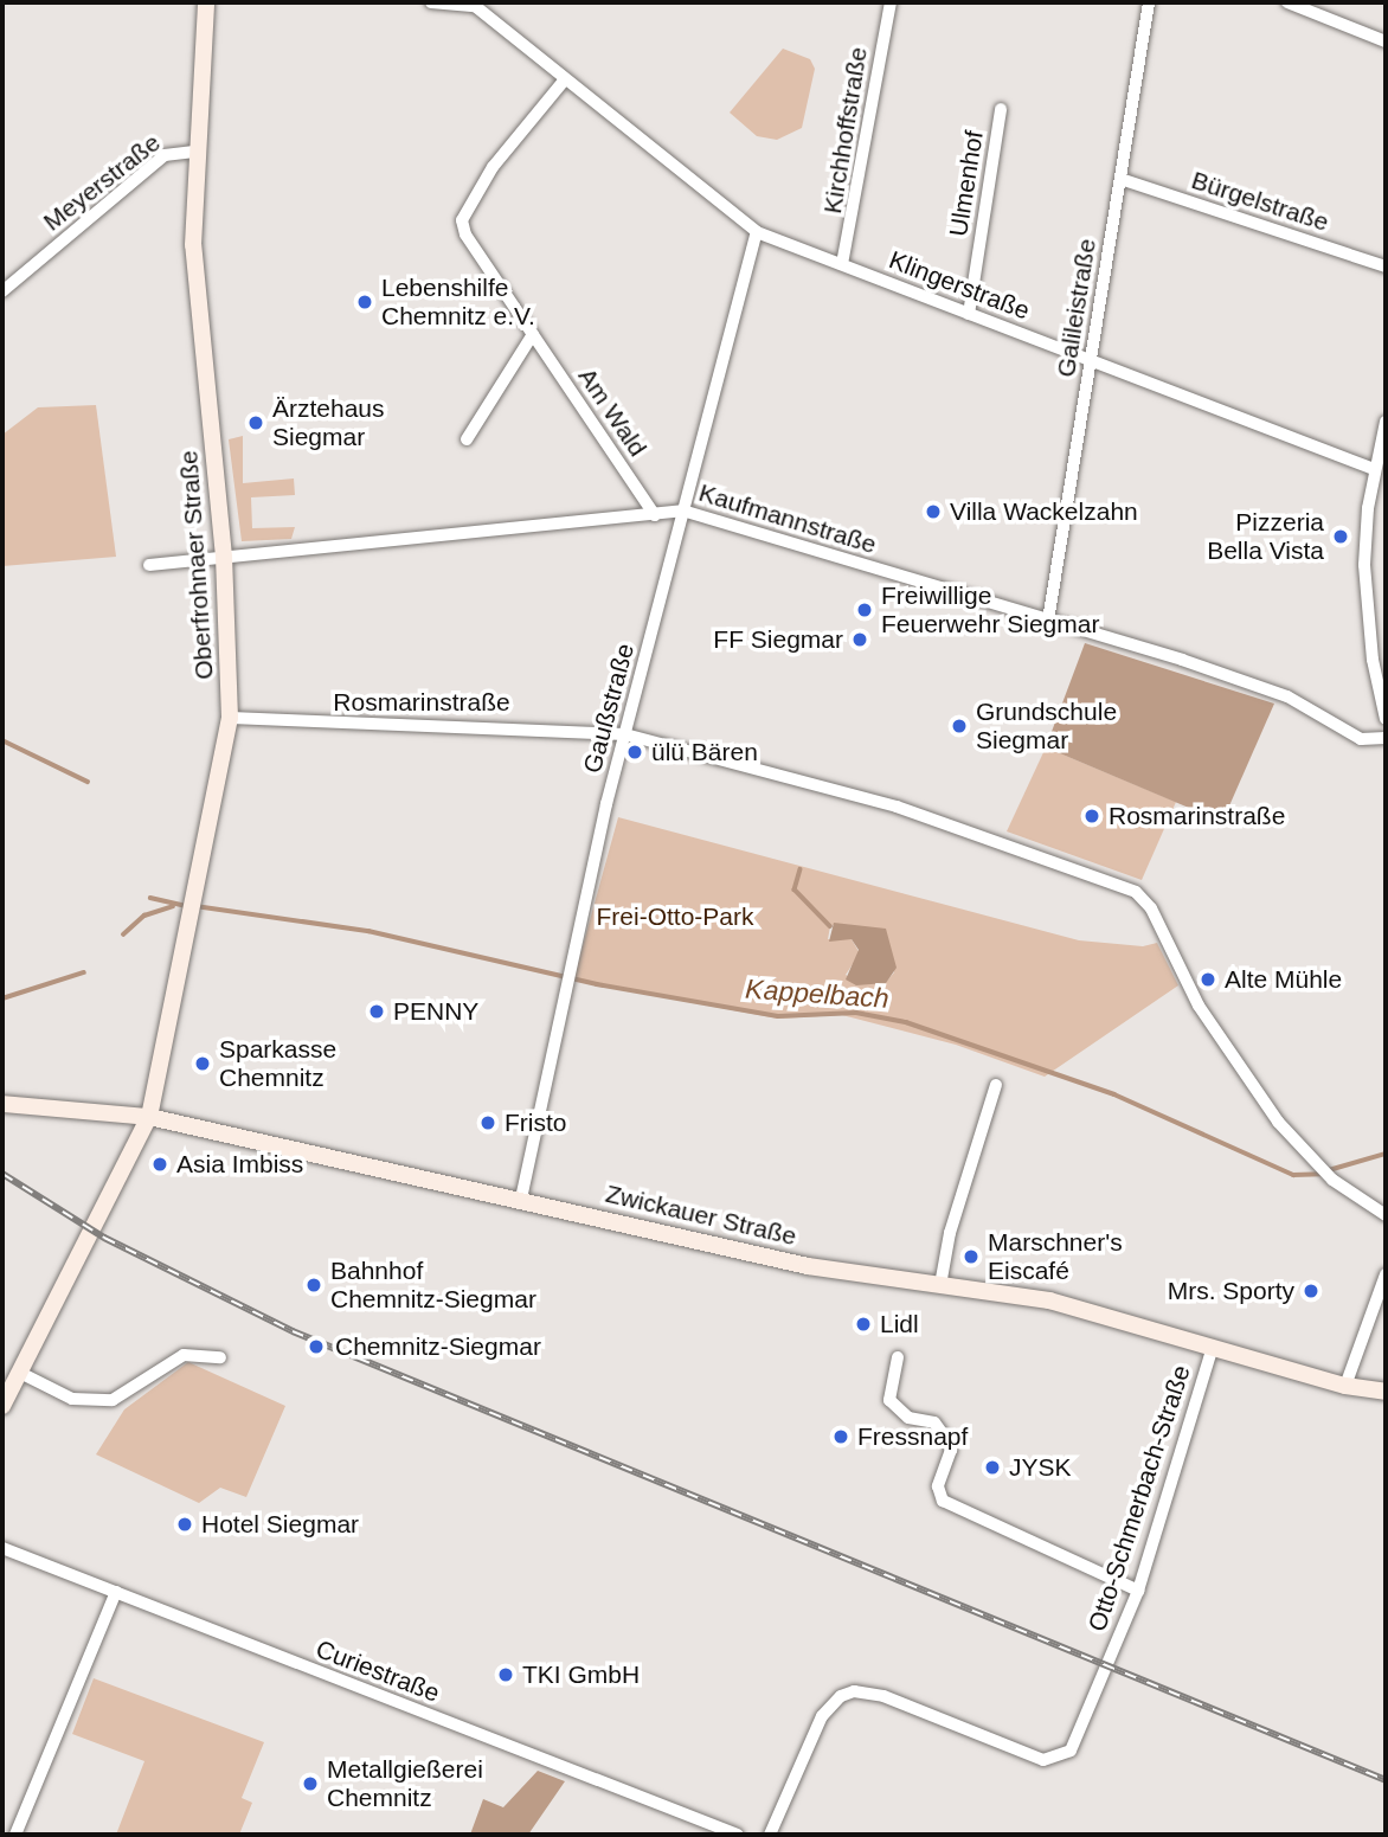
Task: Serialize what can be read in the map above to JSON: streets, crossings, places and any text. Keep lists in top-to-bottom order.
{
  "streets": {
    "main road": ["Oberfrohnaer Straße", "Zwickauer Straße"],
    "street": [
      "Kirchhoffstraße",
      "Meyerstraße",
      "Ulmenhof",
      "Bürgelstraße",
      "Klingerstraße",
      "Galileistraße",
      "Am Wald",
      "Kaufmannstraße",
      "Rosmarinstraße",
      "Gaußstraße",
      "Otto-Schmerbach-Straße",
      "Curiestraße"
    ]
  },
  "crossings": [
    ["Kirchhoffstraße", "Klingerstraße"],
    ["Meyerstraße", "Oberfrohnaer Straße"],
    ["Ulmenhof", "Klingerstraße"],
    ["Bürgelstraße", "Galileistraße"],
    ["Klingerstraße", "Galileistraße"],
    ["Klingerstraße", "Am Wald"],
    ["Klingerstraße", "Gaußstraße"],
    ["Galileistraße", "Kaufmannstraße"],
    ["Am Wald", "Kaufmannstraße"],
    ["Kaufmannstraße", "Oberfrohnaer Straße"],
    ["Kaufmannstraße", "Gaußstraße"],
    ["Oberfrohnaer Straße", "Rosmarinstraße"],
    ["Oberfrohnaer Straße", "Zwickauer Straße"],
    ["Rosmarinstraße", "Gaußstraße"],
    ["Gaußstraße", "Zwickauer Straße"],
    ["Zwickauer Straße", "Otto-Schmerbach-Straße"]
  ],
  "water": ["Kappelbach"],
  "parks": ["Frei-Otto-Park"],
  "places": [
    "Lebenshilfe Chemnitz e.V.",
    "Ärztehaus Siegmar",
    "Villa Wackelzahn",
    "Pizzeria Bella Vista",
    "Freiwillige Feuerwehr Siegmar",
    "FF Siegmar",
    "Grundschule Siegmar",
    "ülü Bären",
    "Rosmarinstraße",
    "Alte Mühle",
    "PENNY",
    "Sparkasse Chemnitz",
    "Fristo",
    "Asia Imbiss",
    "Marschner's Eiscafé",
    "Bahnhof Chemnitz-Siegmar",
    "Mrs. Sporty",
    "Lidl",
    "Chemnitz-Siegmar",
    "Fressnapf",
    "JYSK",
    "Hotel Siegmar",
    "TKI GmbH",
    "Metallgießerei Chemnitz"
  ]
}
